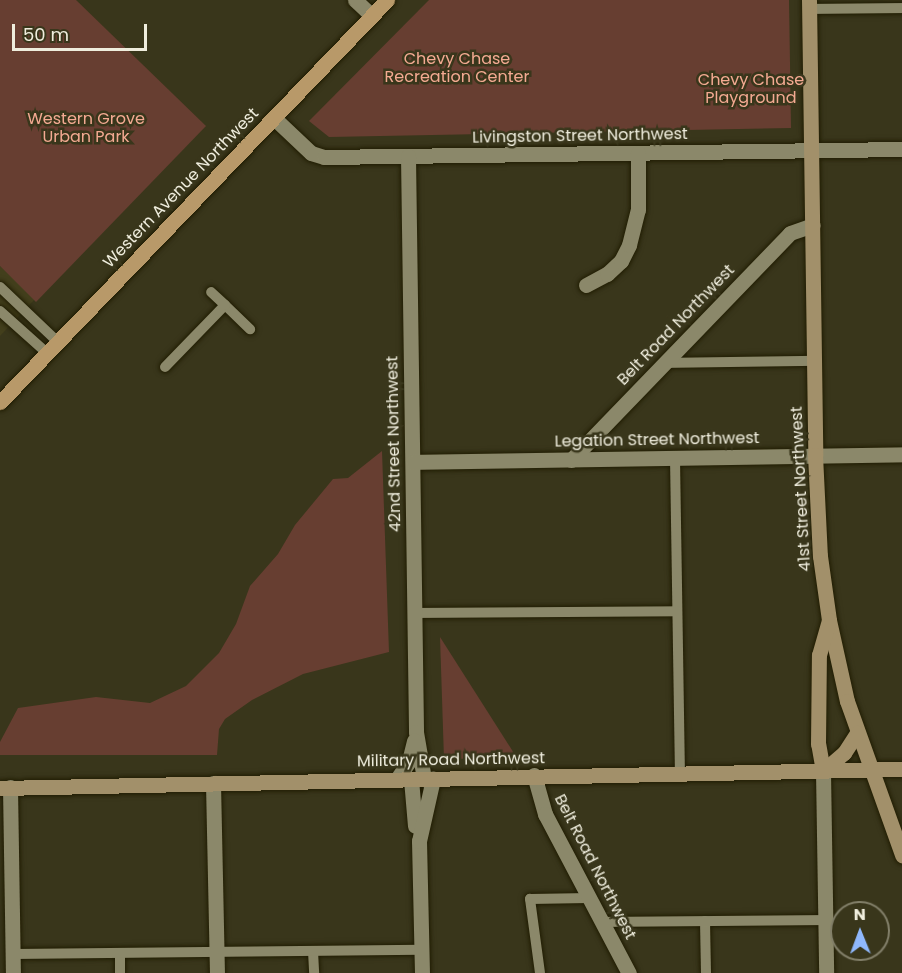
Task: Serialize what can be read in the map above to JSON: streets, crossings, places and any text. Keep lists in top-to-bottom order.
{
  "streets": {
    "main road": ["Western Avenue Northwest", "41st Street Northwest", "Military Road Northwest"],
    "street": [
      "Livingston Street Northwest",
      "Belt Road Northwest",
      "Legation Street Northwest",
      "42nd Street Northwest"
    ]
  },
  "crossings": [
    ["Livingston Street Northwest", "Western Avenue Northwest"],
    ["Livingston Street Northwest", "42nd Street Northwest"],
    ["Livingston Street Northwest", "41st Street Northwest"],
    ["Belt Road Northwest", "Legation Street Northwest"],
    ["Belt Road Northwest", "41st Street Northwest"],
    ["Belt Road Northwest", "Military Road Northwest"],
    ["Legation Street Northwest", "42nd Street Northwest"],
    ["Legation Street Northwest", "41st Street Northwest"],
    ["42nd Street Northwest", "Military Road Northwest"],
    ["41st Street Northwest", "Military Road Northwest"]
  ],
  "parks": ["Chevy Chase Recreation Center", "Chevy Chase Playground", "Western Grove Urban Park"],
  "scale_bar": "50 m",
  "north": "top"
}
